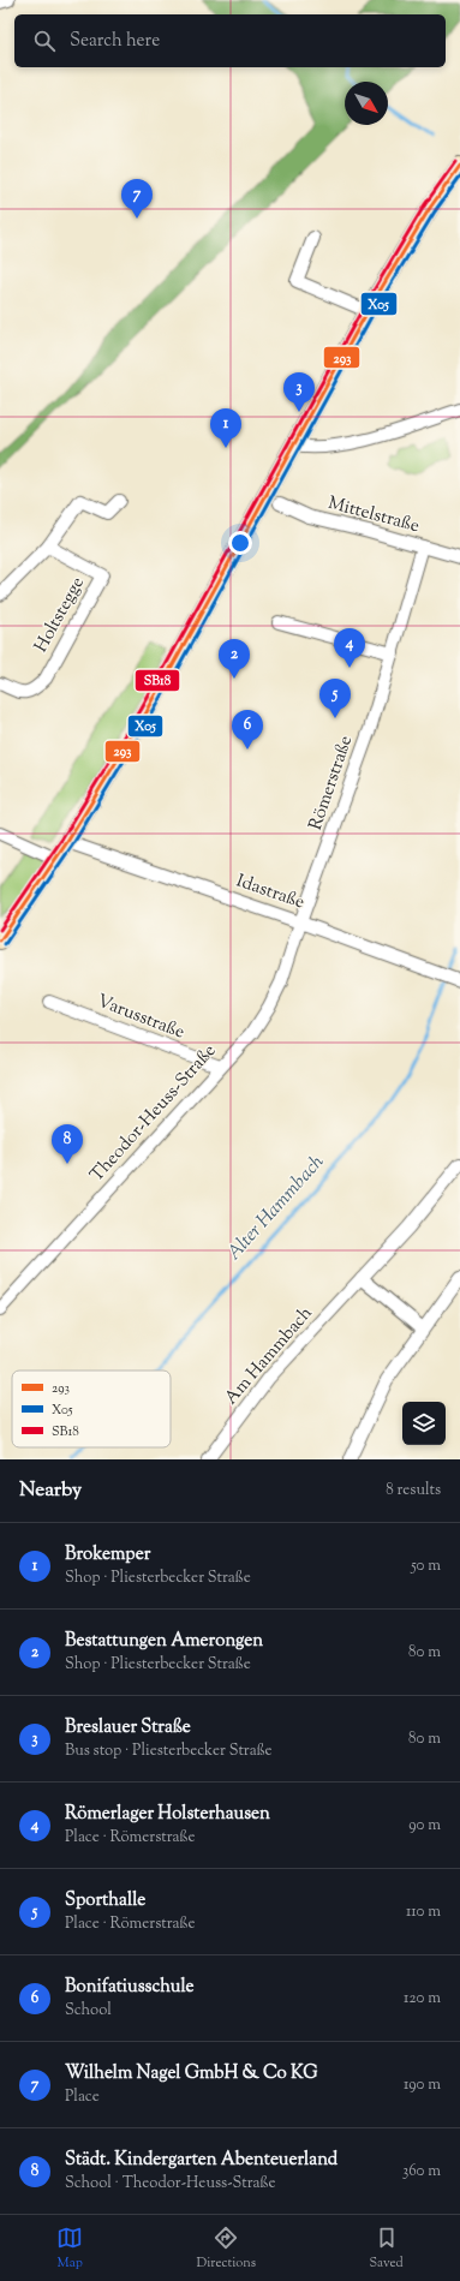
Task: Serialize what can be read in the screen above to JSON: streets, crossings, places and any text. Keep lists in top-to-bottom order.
{
  "streets": {
    "street": [
      "Mittelstraße",
      "Holtstegge",
      "Römerstraße",
      "Idastraße",
      "Varusstraße",
      "Theodor-Heuss-Straße",
      "Am Hammbach"
    ]
  },
  "crossings": [
    ["Mittelstraße", "Römerstraße"],
    ["Römerstraße", "Idastraße"],
    ["Römerstraße", "Theodor-Heuss-Straße"],
    ["Idastraße", "Theodor-Heuss-Straße"],
    ["Varusstraße", "Theodor-Heuss-Straße"]
  ],
  "water": ["Alter Hammbach"],
  "lines": ["transit line SB18", "transit line 293", "transit line X05"],
  "legend": ["293", "X05", "SB18"],
  "north": "bottom right",
  "page": {
    "search": "Search here",
    "pins": [
      "7",
      "3",
      "1",
      "4",
      "2",
      "5",
      "6",
      "8"
    ],
    "heading": ["Nearby", "8 results"],
    "list": [
      {
        "mark": "1",
        "name": "Brokemper",
        "note": "Shop · Pliesterbecker Straße",
        "value": "50 m"
      },
      {
        "mark": "2",
        "name": "Bestattungen Amerongen",
        "note": "Shop · Pliesterbecker Straße",
        "value": "80 m"
      },
      {
        "mark": "3",
        "name": "Breslauer Straße",
        "note": "Bus stop · Pliesterbecker Straße",
        "value": "80 m"
      },
      {
        "mark": "4",
        "name": "Römerlager Holsterhausen",
        "note": "Place · Römerstraße",
        "value": "90 m"
      },
      {
        "mark": "5",
        "name": "Sporthalle",
        "note": "Place · Römerstraße",
        "value": "110 m"
      },
      {
        "mark": "6",
        "name": "Bonifatiusschule",
        "note": "School",
        "value": "120 m"
      },
      {
        "mark": "7",
        "name": "Wilhelm Nagel GmbH & Co KG",
        "note": "Place",
        "value": "190 m"
      },
      {
        "mark": "8",
        "name": "Städt. Kindergarten Abenteuerland",
        "note": "School · Theodor-Heuss-Straße",
        "value": "360 m"
      }
    ],
    "nav": ["Map", "Directions", "Saved"]
  }
}
